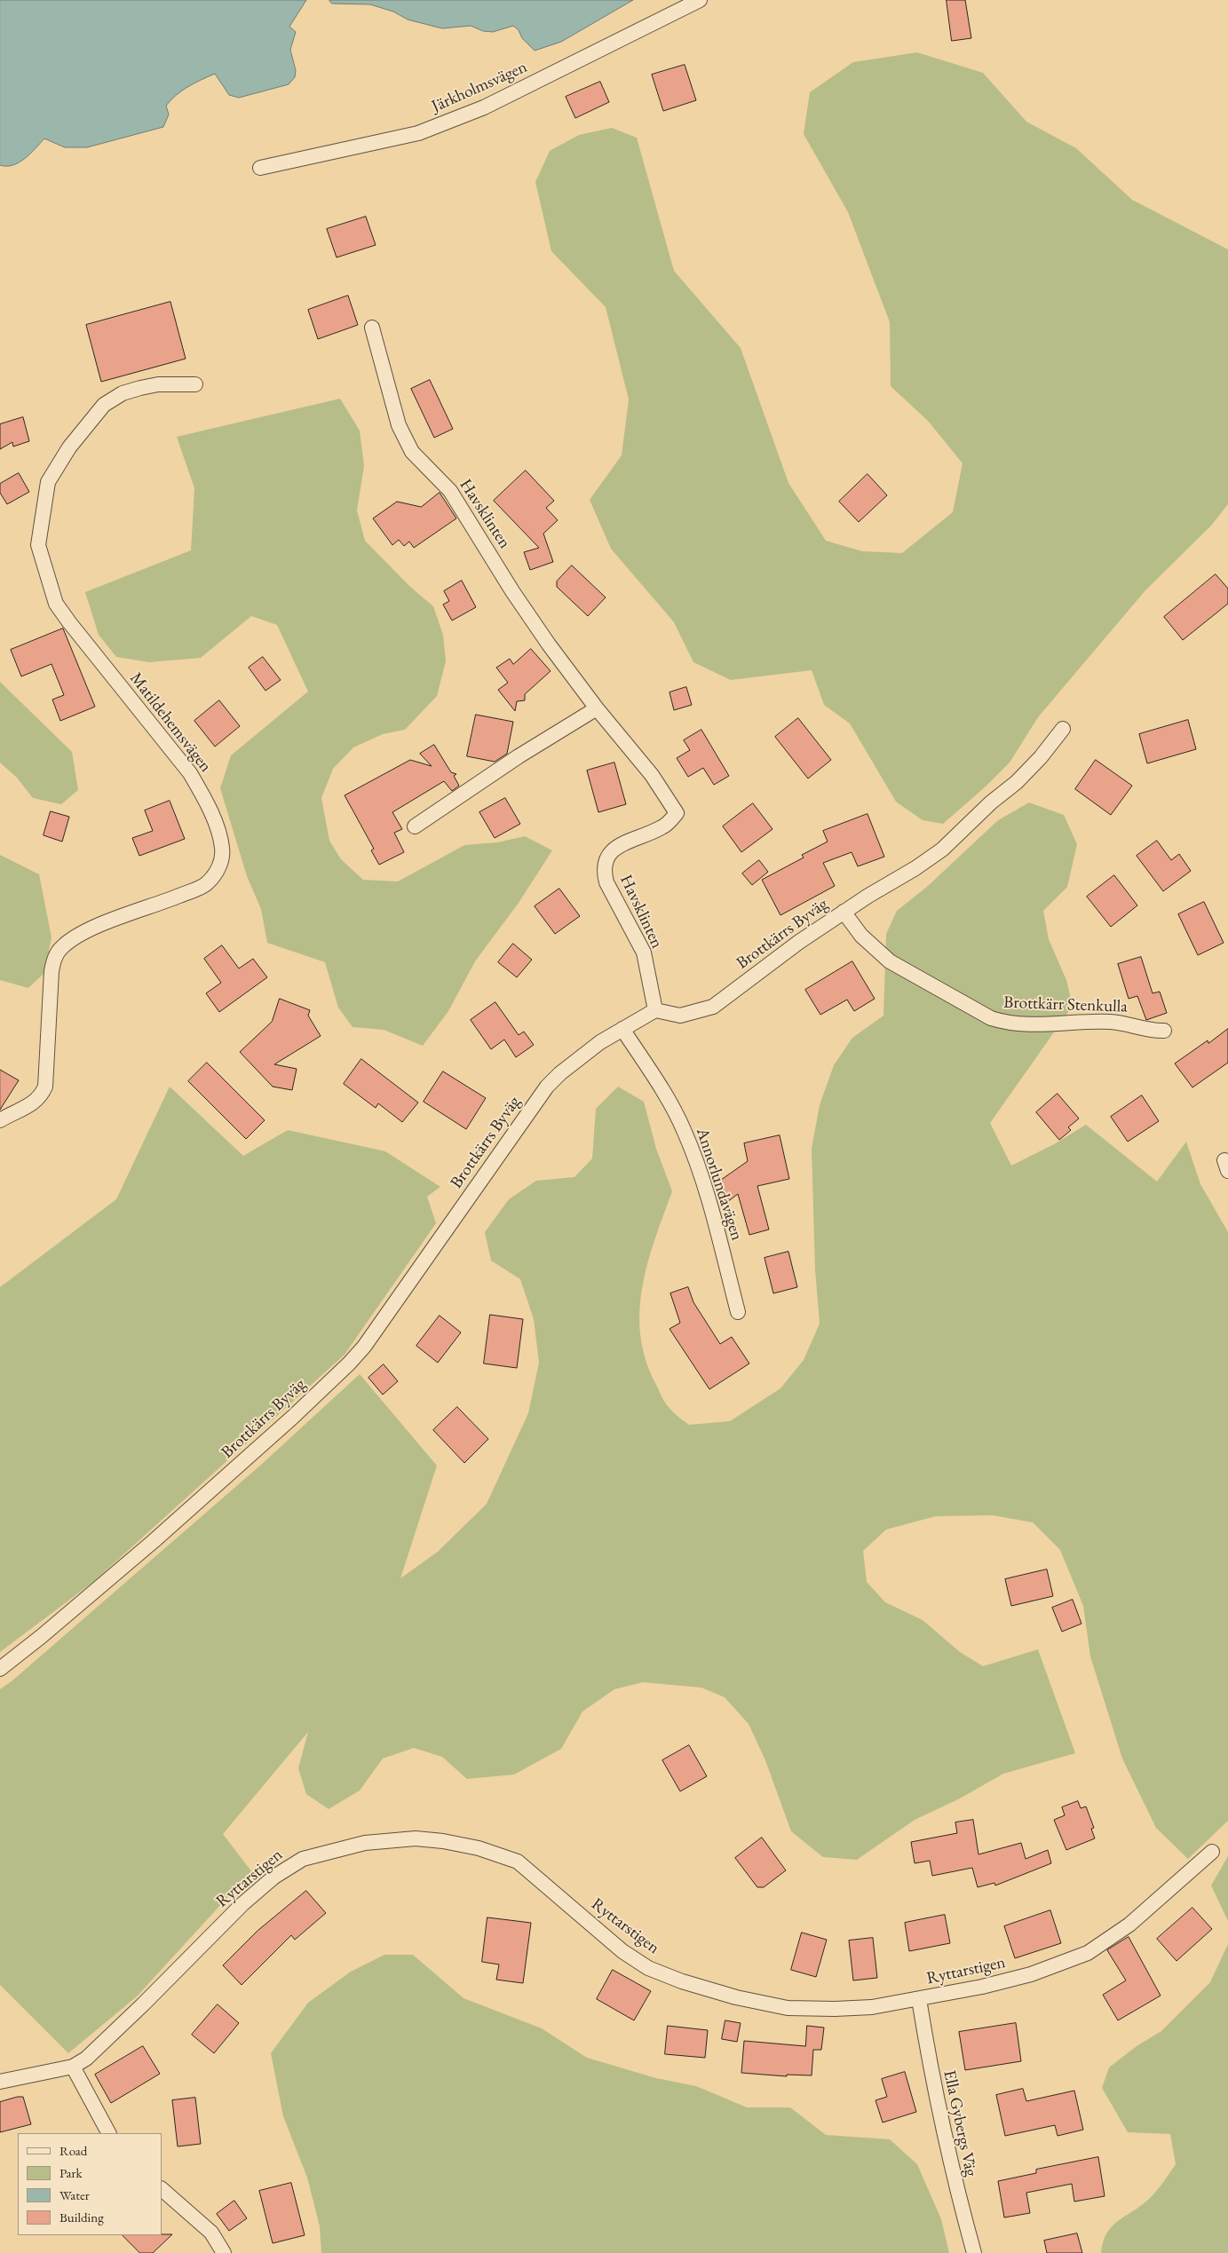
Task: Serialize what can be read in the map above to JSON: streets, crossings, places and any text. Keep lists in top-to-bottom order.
{
  "streets": {
    "street": [
      "Järkholmsvägen",
      "Havsklinten",
      "Matildehemsvägen",
      "Brottkärrs Byväg",
      "Brottkärr Stenkulla",
      "Annorlundavägen",
      "Ryttarstigen",
      "Ella Gybergs Väg"
    ]
  },
  "crossings": [
    ["Havsklinten", "Brottkärrs Byväg"],
    ["Brottkärrs Byväg", "Brottkärr Stenkulla"],
    ["Brottkärrs Byväg", "Annorlundavägen"],
    ["Ryttarstigen", "Ella Gybergs Väg"]
  ],
  "legend": [
    "Road",
    "Park",
    "Water",
    "Building"
  ]
}
